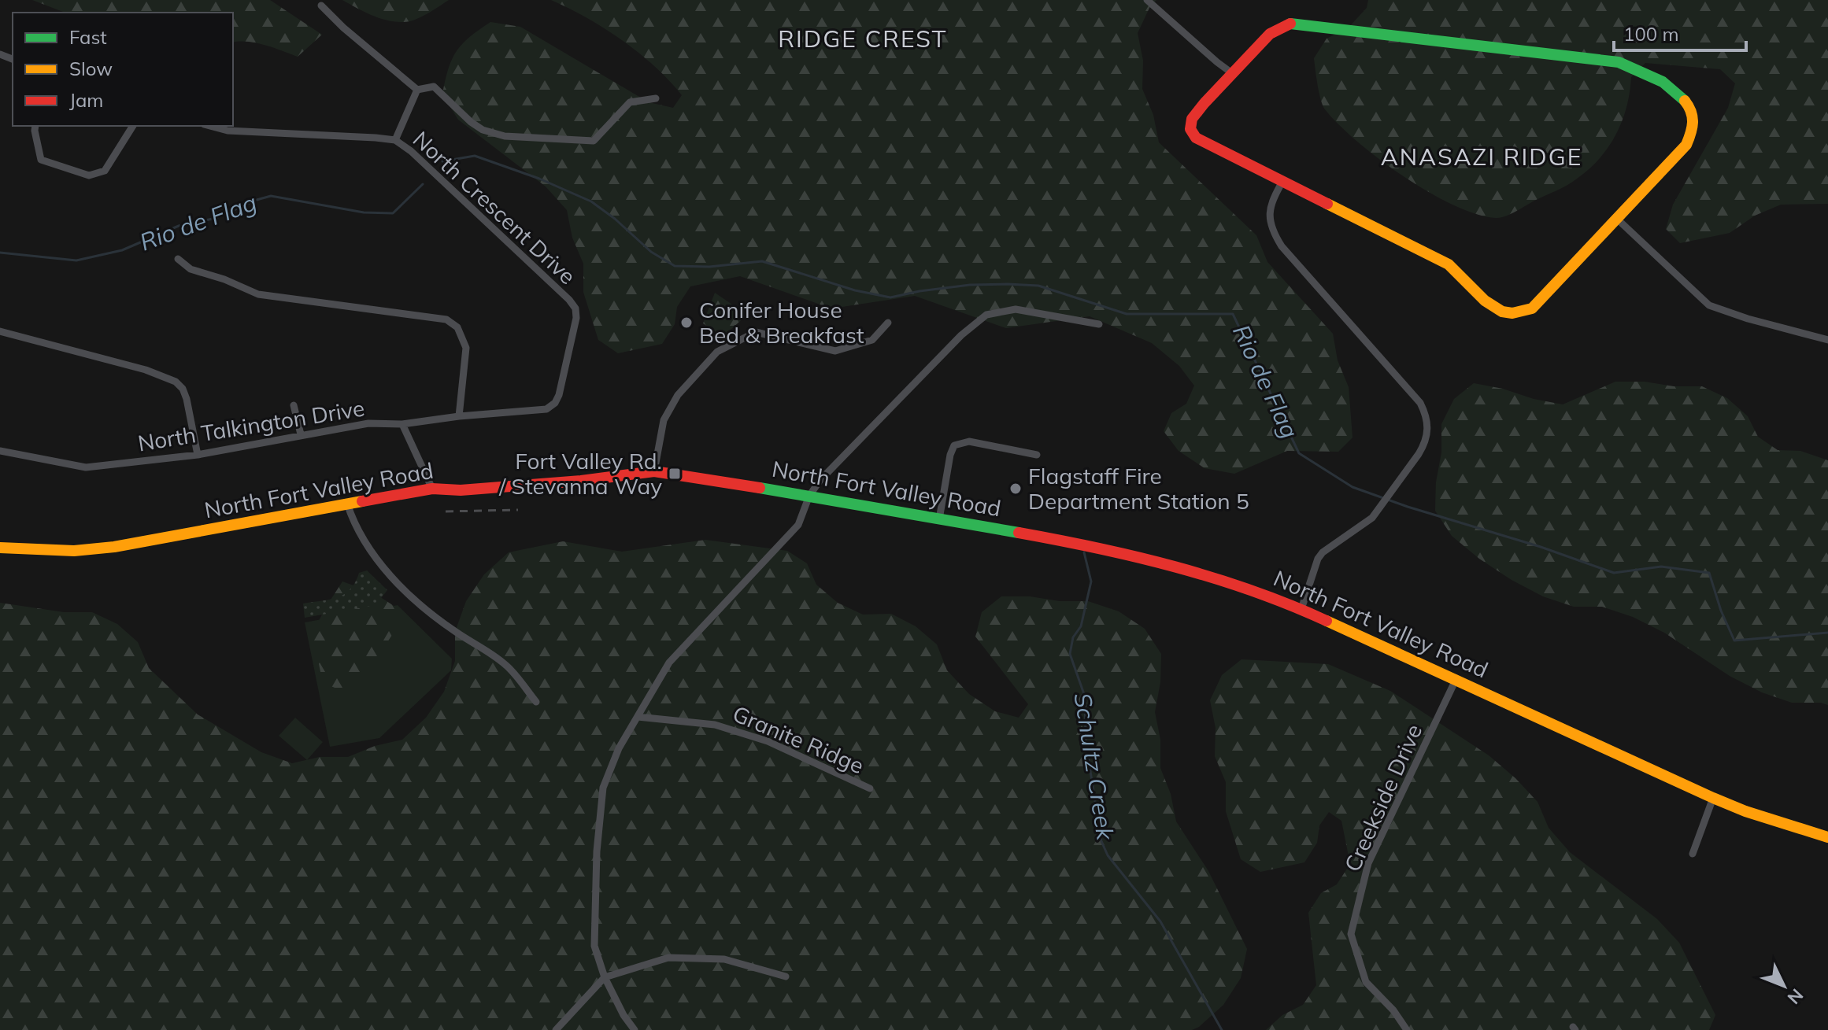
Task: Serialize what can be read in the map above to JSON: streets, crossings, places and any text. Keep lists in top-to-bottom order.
{
  "streets": {
    "main road": ["North Fort Valley Road"],
    "street": [
      "North Crescent Drive",
      "North Talkington Drive",
      "Granite Ridge",
      "Creekside Drive"
    ]
  },
  "crossings": [
    ["North Crescent Drive", "North Talkington Drive"],
    ["North Fort Valley Road", "Creekside Drive"]
  ],
  "districts": ["RIDGE CREST", "ANASAZI RIDGE"],
  "water": ["Rio de Flag", "Schultz Creek"],
  "places": {
    "other": ["Conifer House Bed & Breakfast", "Flagstaff Fire Department Station 5"],
    "transit": ["Fort Valley Rd. / Stevanna Way"]
  },
  "legend": ["Fast", "Slow", "Jam"],
  "scale_bar": "100 m",
  "north": "bottom right"
}
